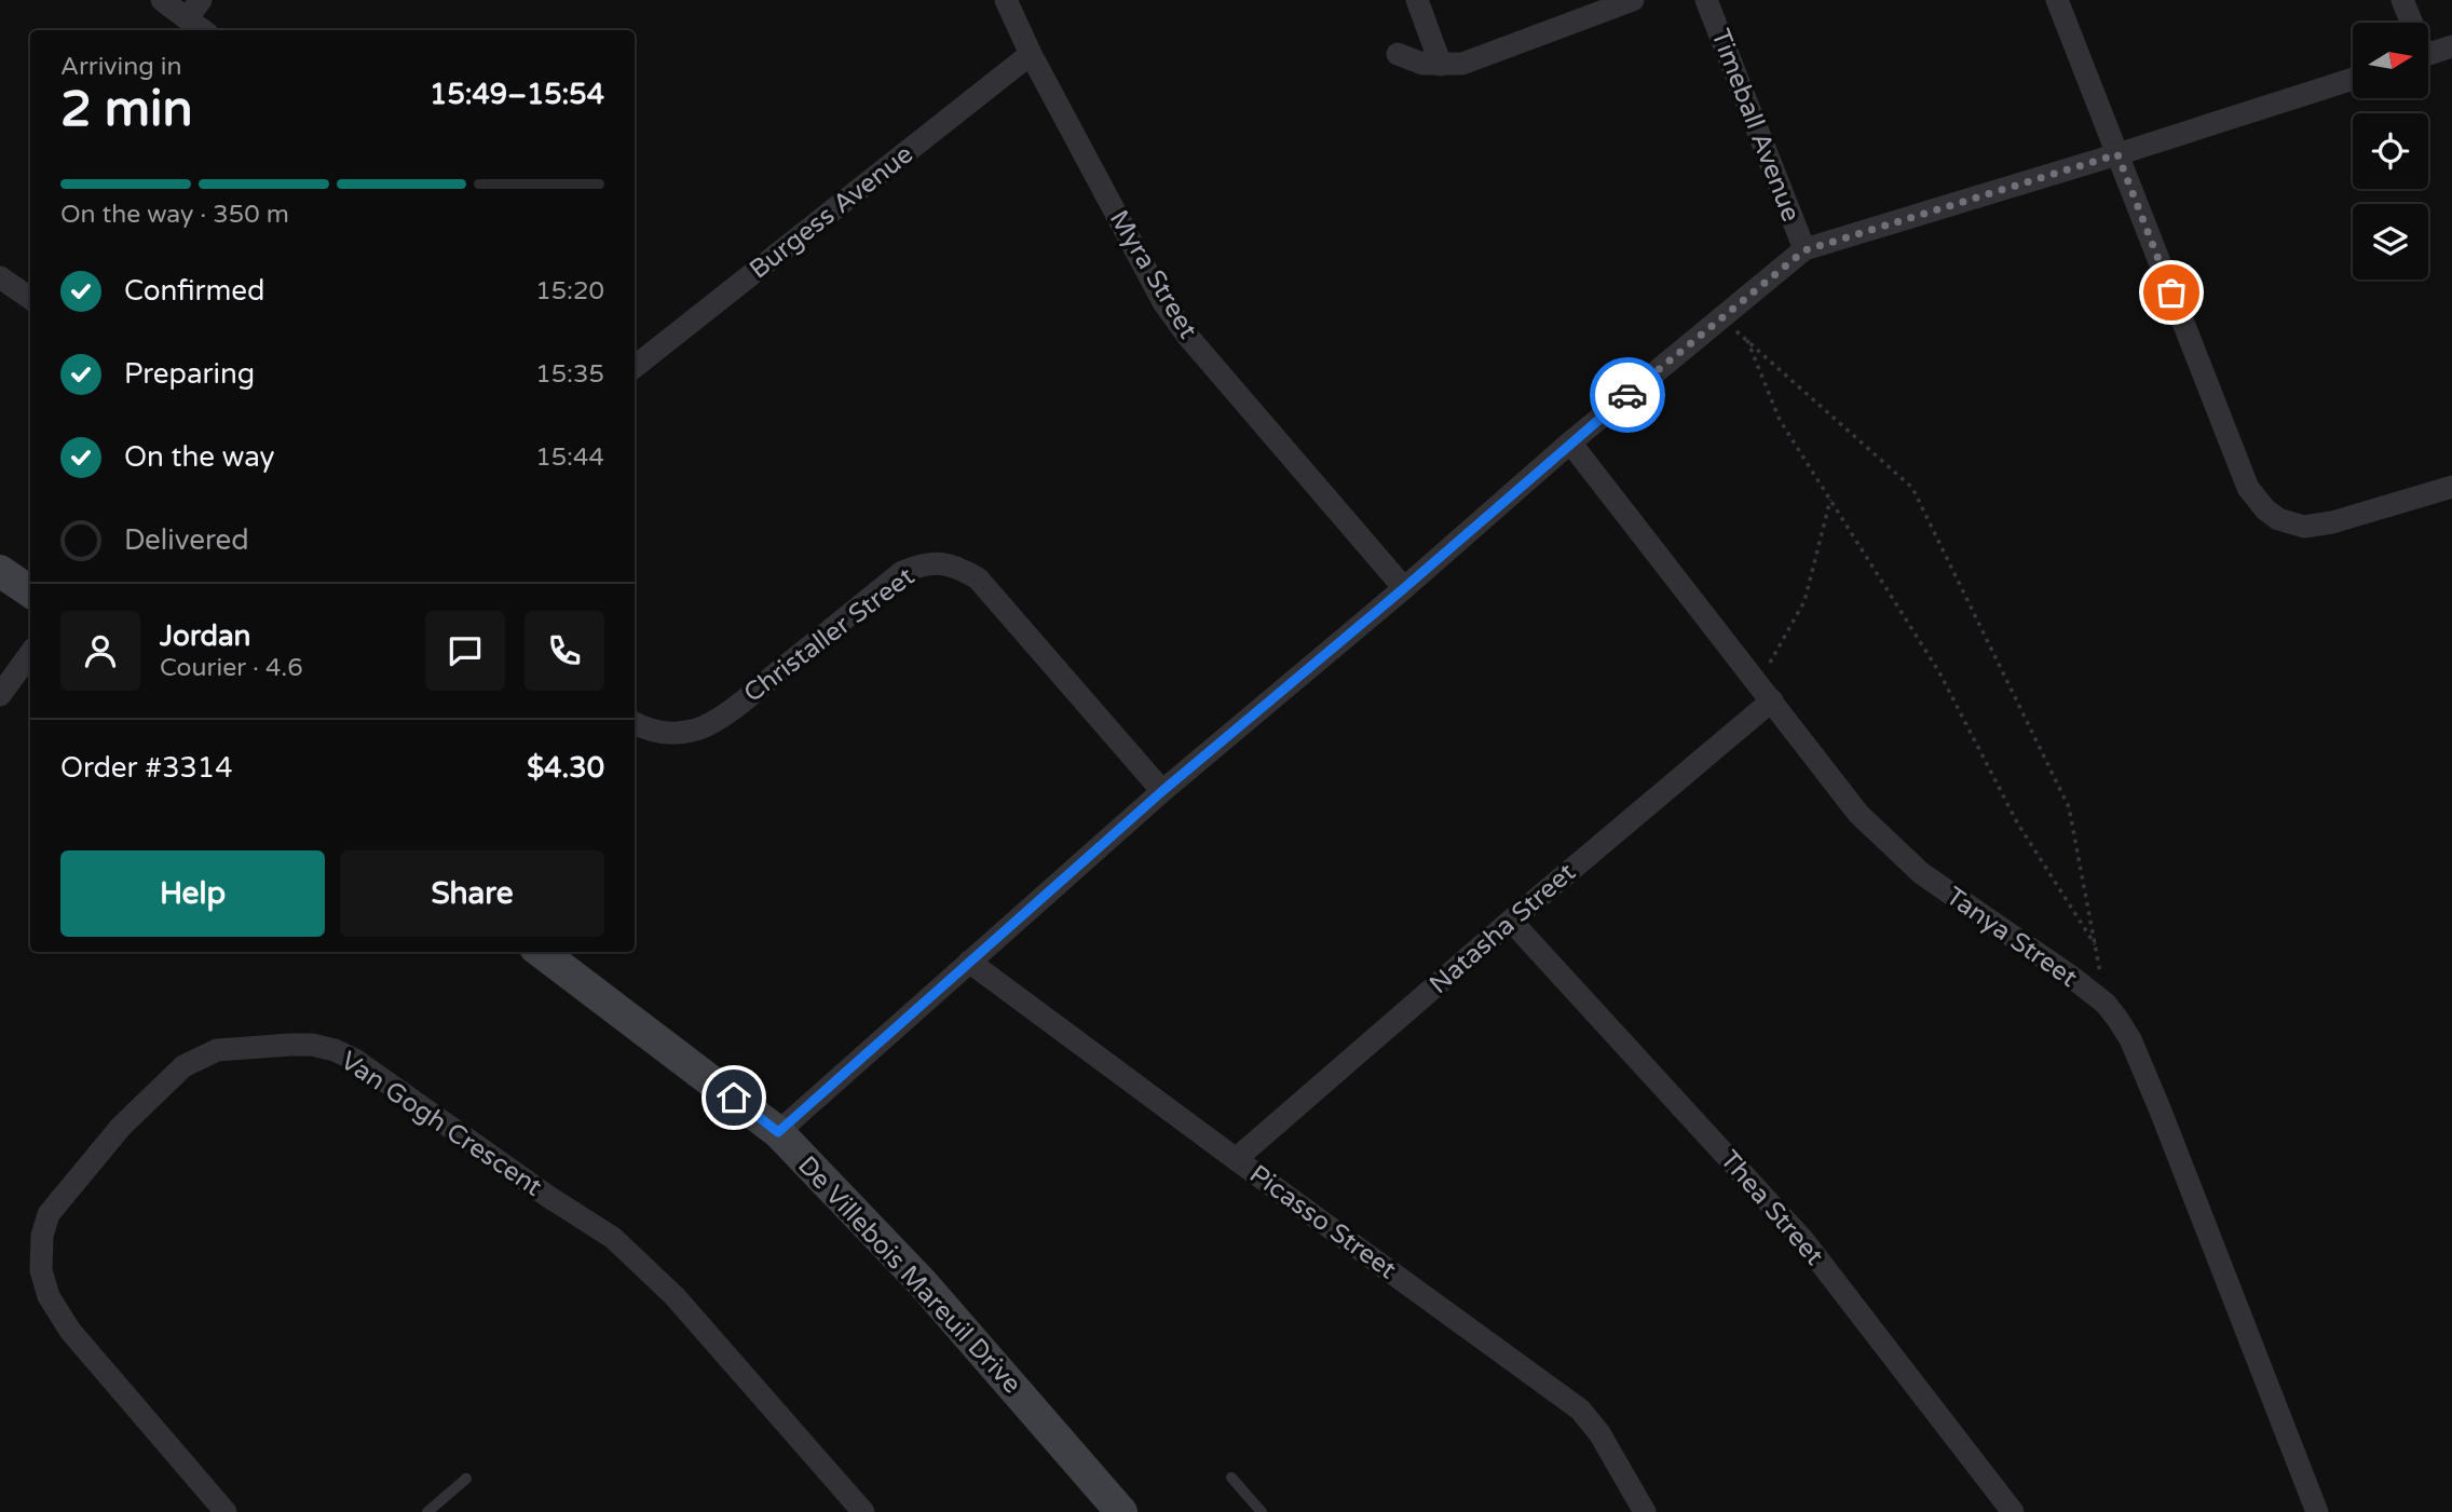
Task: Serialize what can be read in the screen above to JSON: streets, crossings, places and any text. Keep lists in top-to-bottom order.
{
  "streets": {
    "main road": ["De Villebois Mareuil Drive"],
    "street": [
      "Timeball Avenue",
      "Burgess Avenue",
      "Myra Street",
      "Christaller Street",
      "Natasha Street",
      "Tanya Street",
      "Van Gogh Crescent",
      "Thea Street",
      "Picasso Street"
    ]
  },
  "crossings": [
    ["Burgess Avenue", "Myra Street"],
    ["Natasha Street", "Tanya Street"],
    ["Natasha Street", "Thea Street"],
    ["Natasha Street", "Picasso Street"]
  ],
  "north": "right",
  "page": {
    "heading": ["2 min", "Arriving in", "15:49–15:54"],
    "panel": [
      "Jordan",
      "Courier · 4.6",
      "Order #3314",
      "$4.30"
    ],
    "bar": "On the way · 350 m",
    "list": [
      ["Confirmed", "15:20"],
      ["Preparing", "15:35"],
      ["On the way", "15:44"],
      "Delivered"
    ],
    "buttons": ["Help", "Share"]
  }
}
